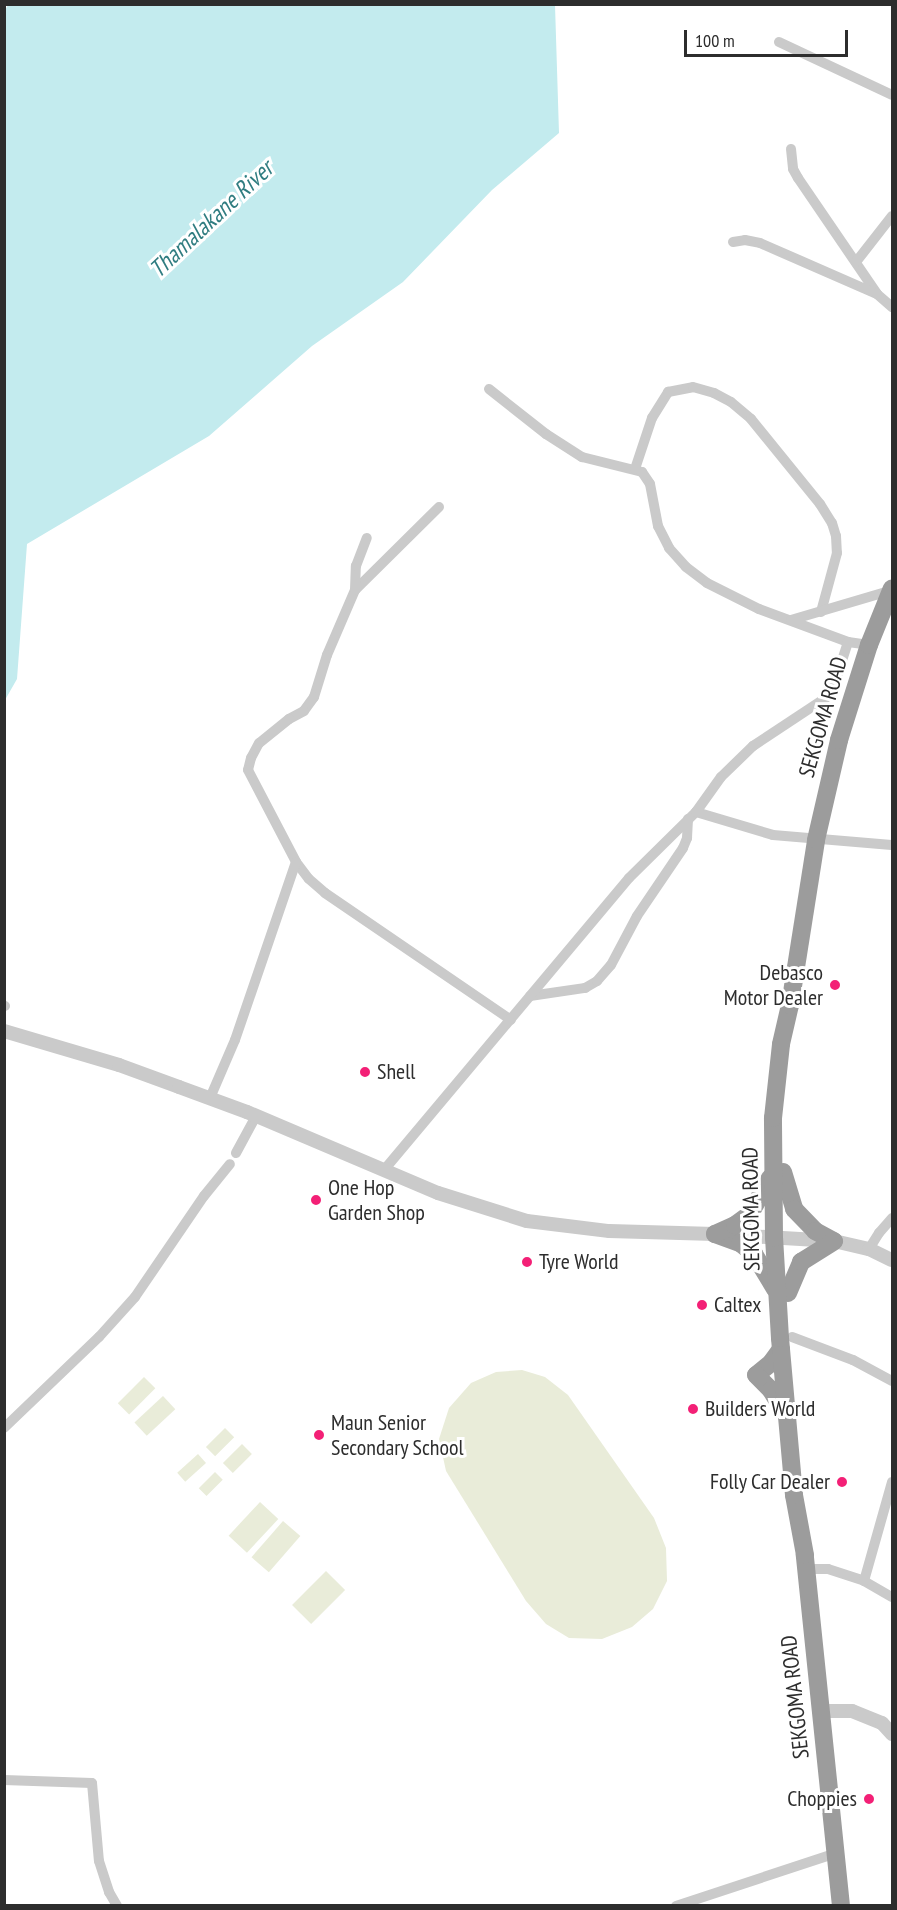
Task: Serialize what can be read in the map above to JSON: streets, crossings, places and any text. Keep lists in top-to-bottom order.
{
  "streets": {
    "highway": ["SEKGOMA ROAD"]
  },
  "water": ["Thamalakane River"],
  "places": [
    "Debasco Motor Dealer",
    "Shell",
    "One Hop Garden Shop",
    "Tyre World",
    "Caltex",
    "Builders World",
    "Maun Senior Secondary School",
    "Folly Car Dealer",
    "Choppies"
  ],
  "scale_bar": "100 m"
}
